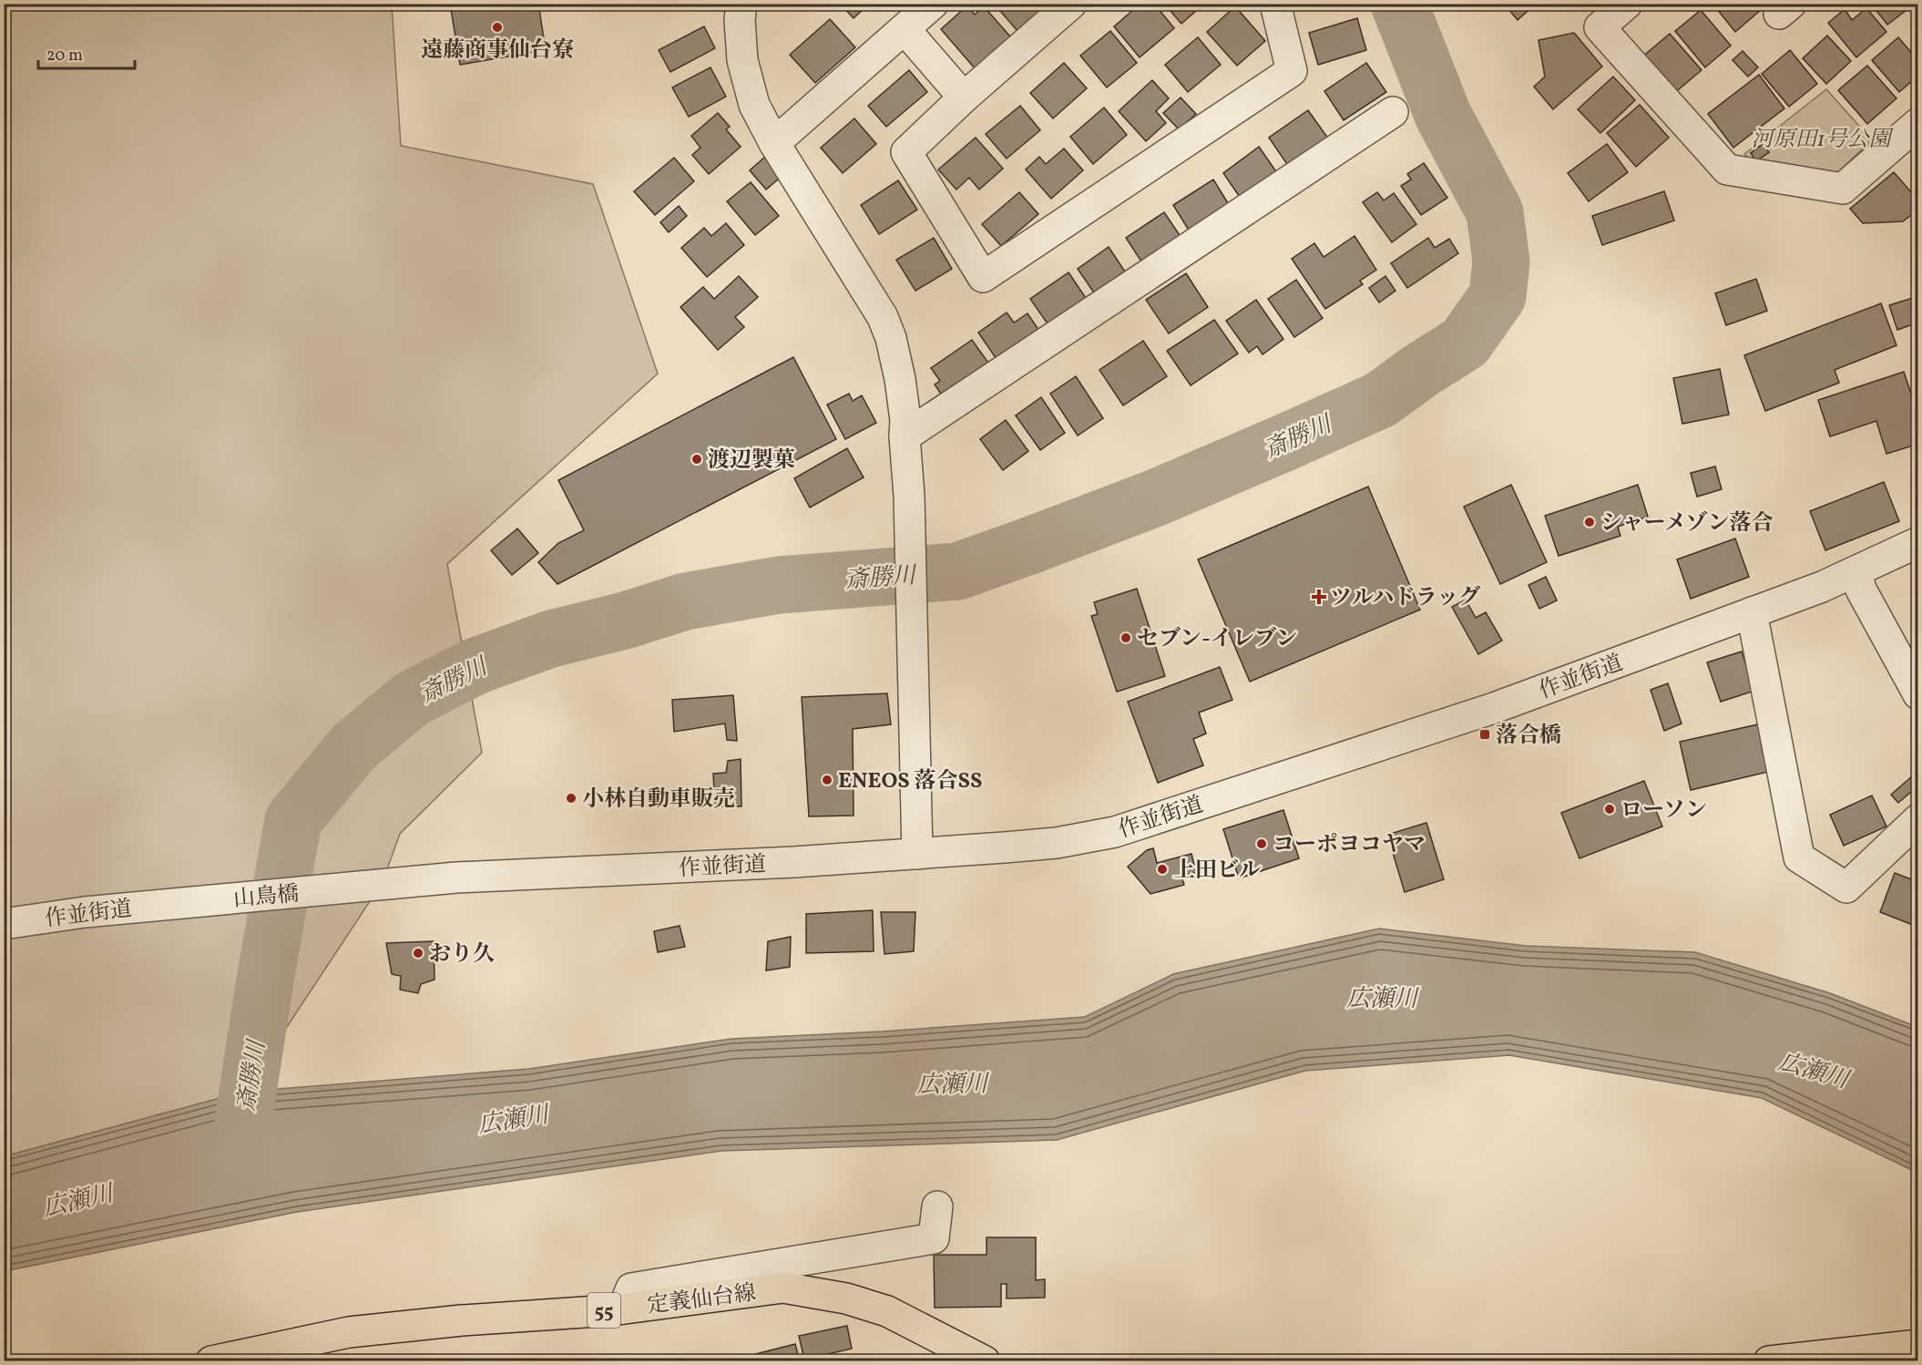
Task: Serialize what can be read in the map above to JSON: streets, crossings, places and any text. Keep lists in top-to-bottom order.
{
  "streets": {
    "main road": ["定義仙台線", "55"],
    "street": ["作並街道", "山鳥橋"]
  },
  "crossings": [
    ["作並街道", "山鳥橋"]
  ],
  "water": ["斎勝川", "広瀬川"],
  "parks": ["河原田1号公園"],
  "places": {
    "other": [
      "遠藤商事仙台寮",
      "渡辺製菓",
      "シャーメゾン落合",
      "セブン-イレブン",
      "ENEOS 落合SS",
      "小林自動車販売",
      "ローソン",
      "コーポヨコヤマ",
      "上田ビル",
      "おり久"
    ],
    "health": ["ツルハドラッグ"],
    "transit": ["落合橋"]
  },
  "scale_bar": "20 m"
}
